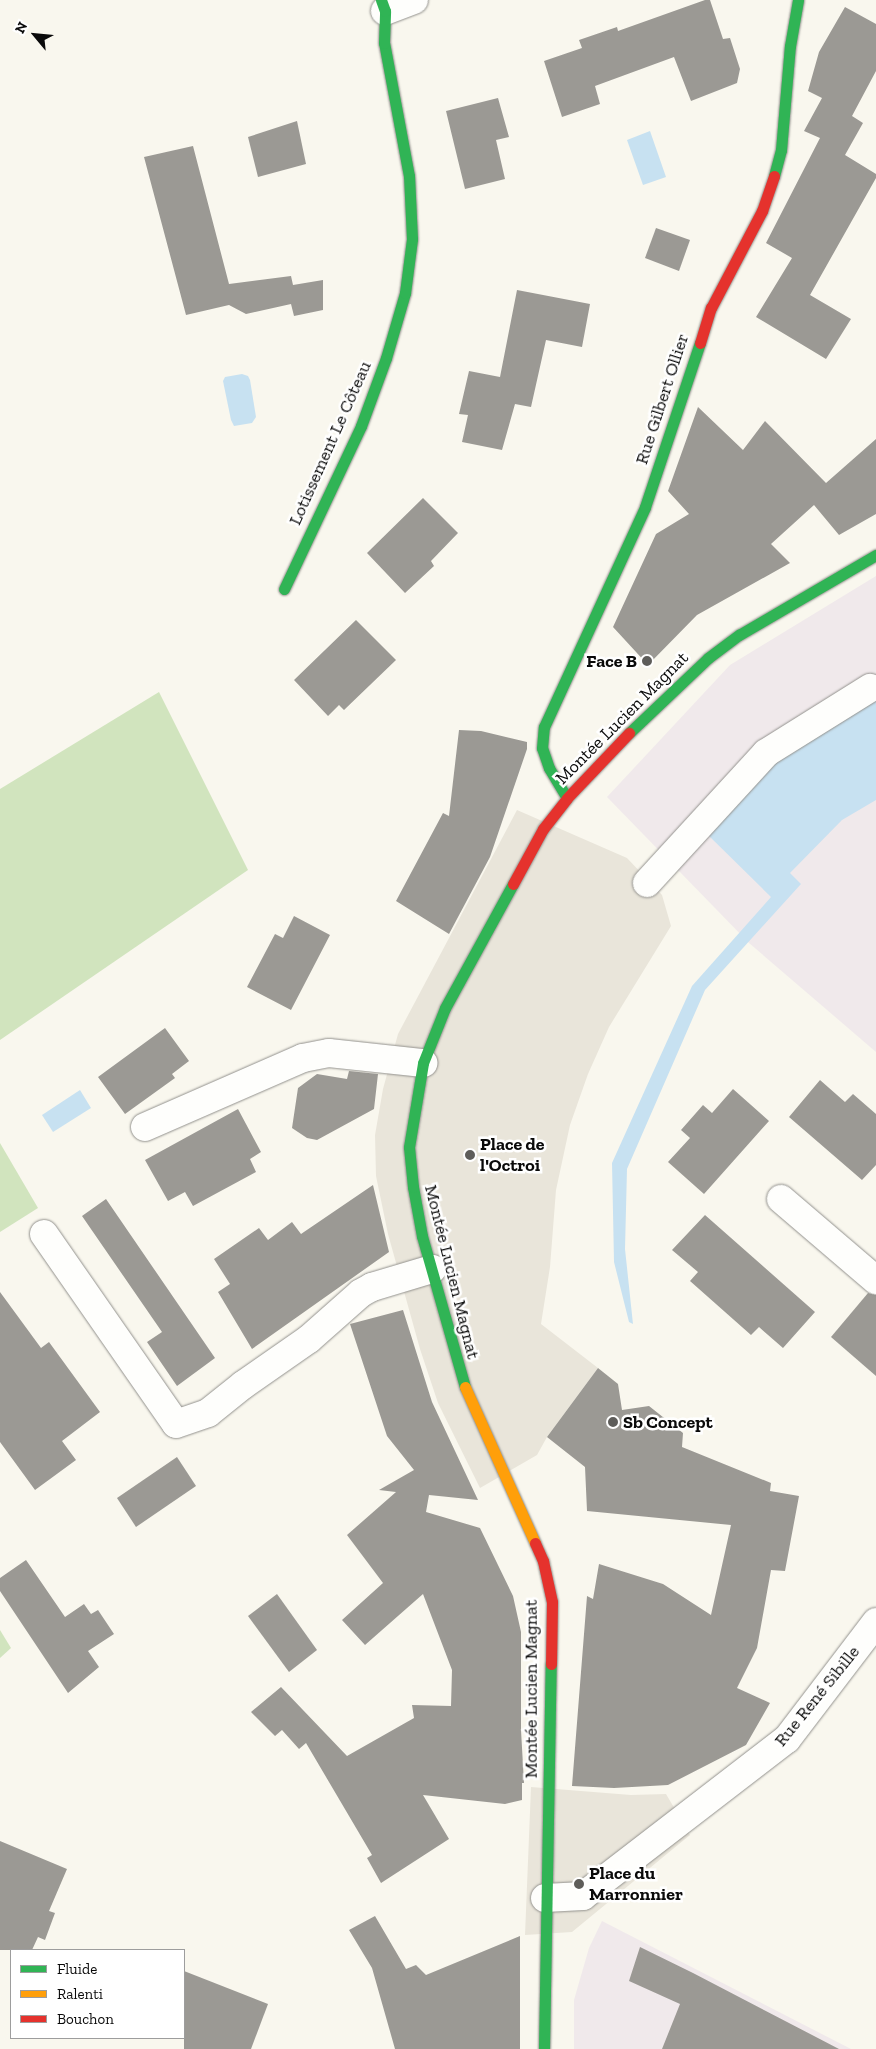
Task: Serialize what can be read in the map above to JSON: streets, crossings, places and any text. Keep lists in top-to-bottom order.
{
  "streets": {
    "main road": ["Rue Gilbert Ollier", "Lotissement Le Côteau", "Montée Lucien Magnat"],
    "street": ["Rue René Sibille"]
  },
  "crossings": [
    ["Rue Gilbert Ollier", "Montée Lucien Magnat"],
    ["Montée Lucien Magnat", "Rue René Sibille"]
  ],
  "places": [
    "Face B",
    "Place de l'Octroi",
    "Sb Concept",
    "Place du Marronnier"
  ],
  "legend": ["Fluide", "Ralenti", "Bouchon"],
  "north": "top left"
}
